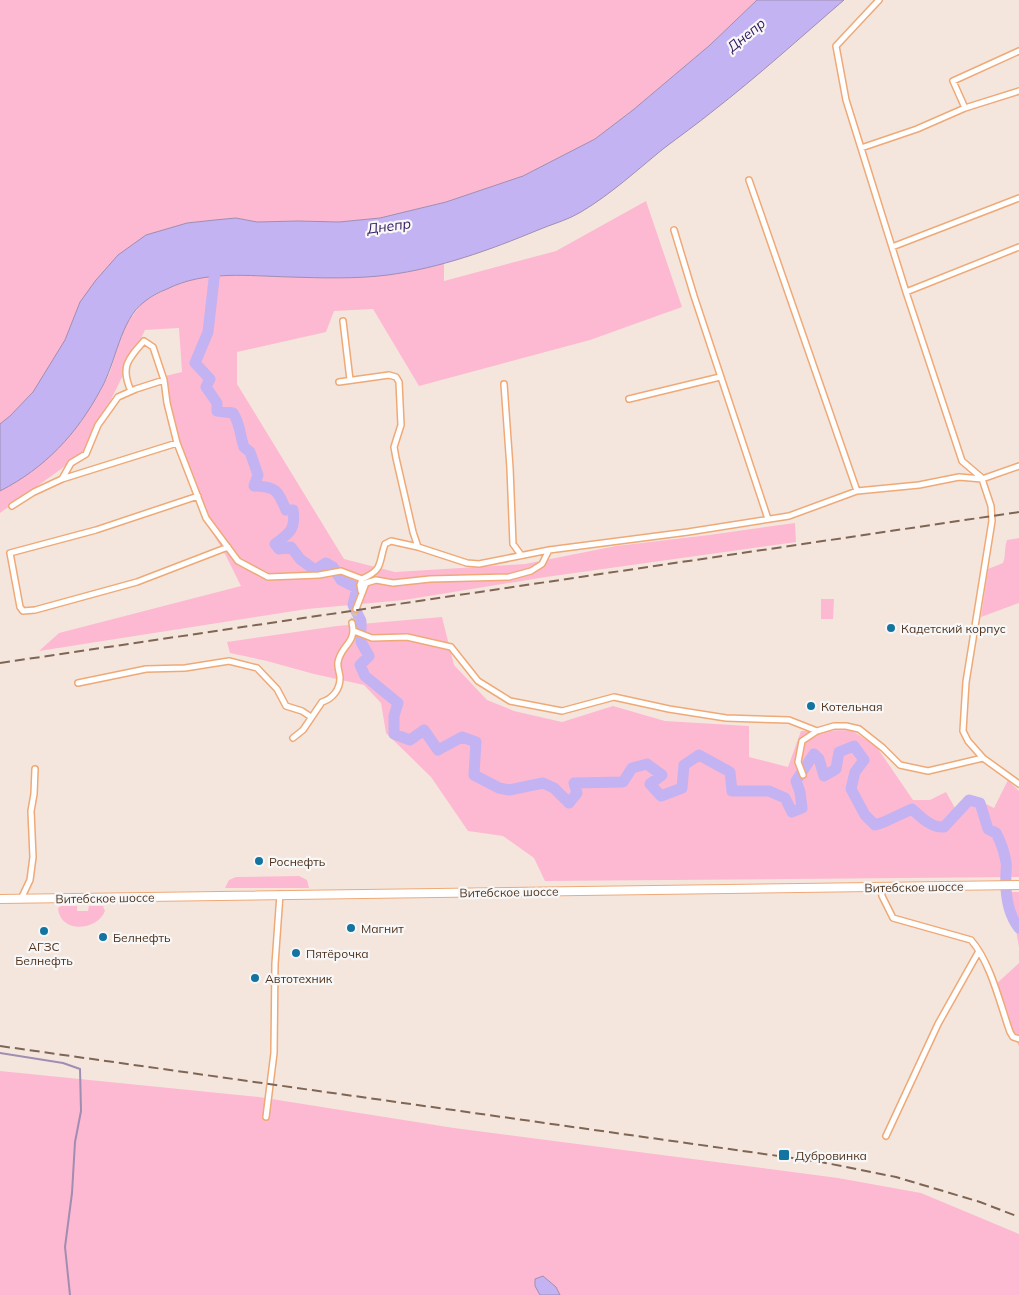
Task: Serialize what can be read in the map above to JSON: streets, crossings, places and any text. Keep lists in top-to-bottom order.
{
  "streets": {
    "main road": ["Витебское шоссе"]
  },
  "water": ["Днепр"],
  "places": {
    "other": [
      "Кадетский корпус",
      "Котельная",
      "Роснефть",
      "Магнит",
      "АГЗС Белнефть",
      "Белнефть",
      "Пятёрочка",
      "Автотехник"
    ],
    "transit": ["Дубровинка"]
  }
}
